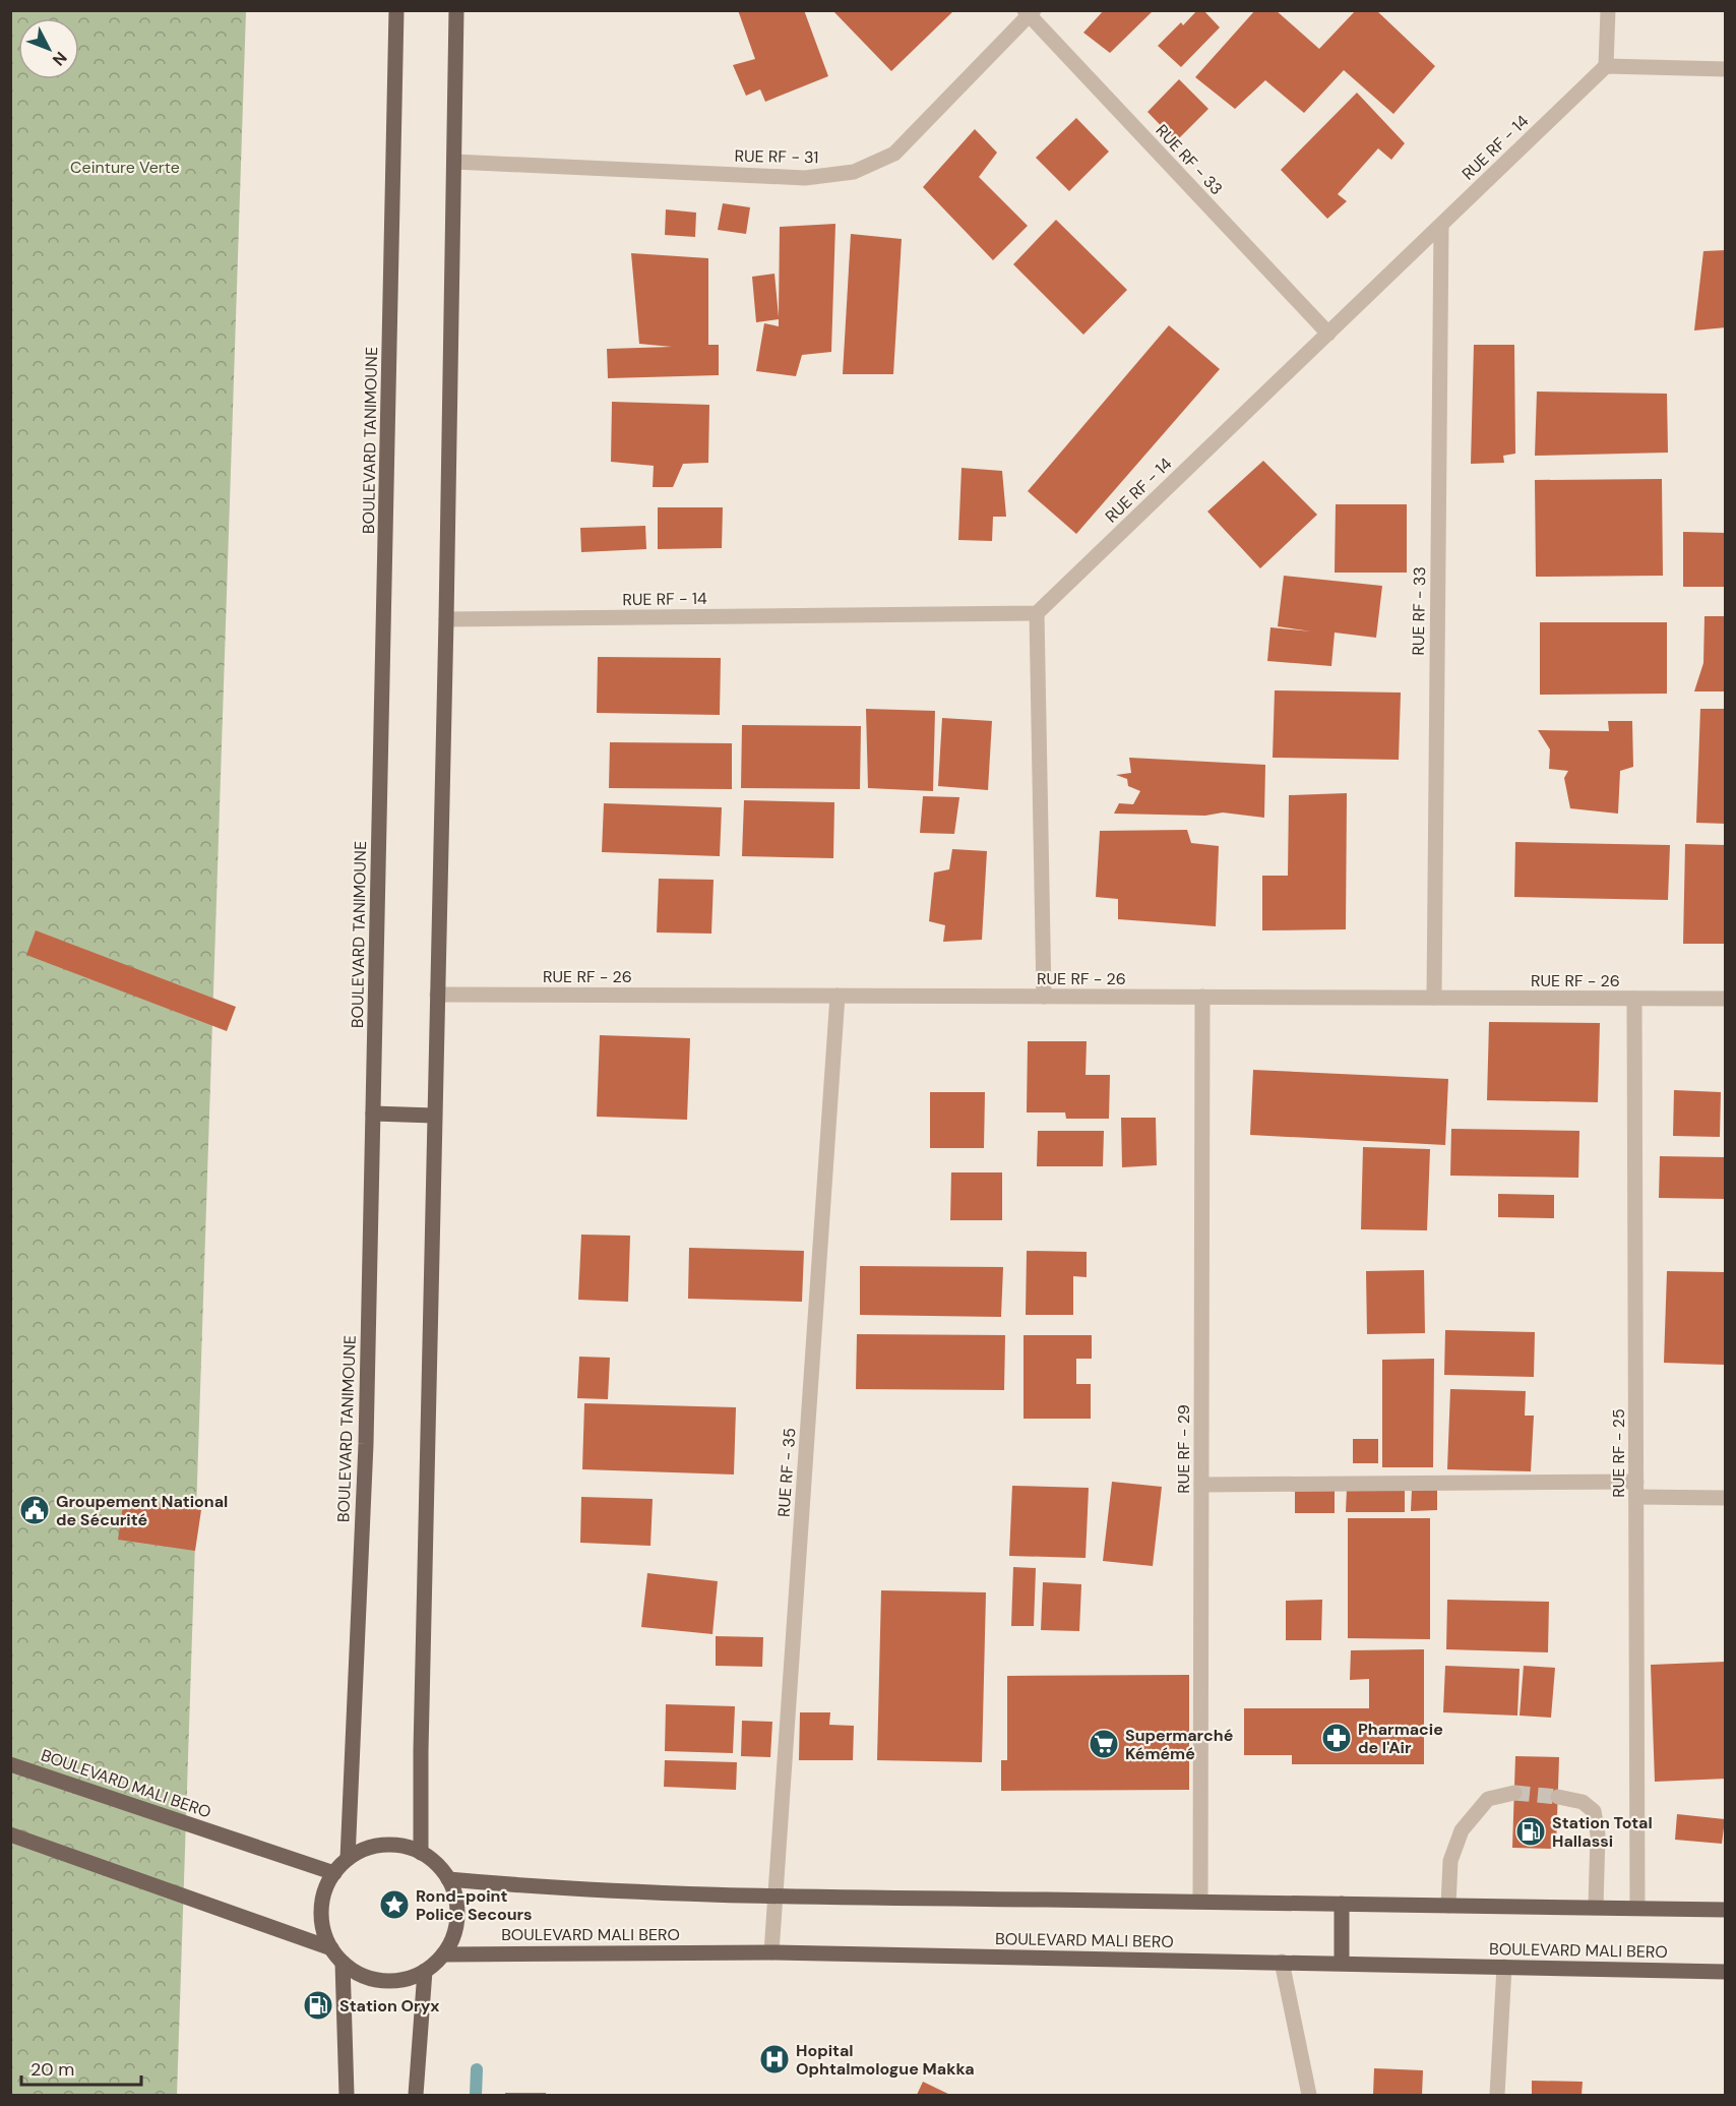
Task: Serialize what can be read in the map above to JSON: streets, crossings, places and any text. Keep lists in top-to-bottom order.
{
  "streets": {
    "main road": ["BOULEVARD TANIMOUNE", "BOULEVARD MALI BERO"],
    "street": [
      "RUE RF - 14",
      "RUE RF - 31",
      "RUE RF - 33",
      "RUE RF - 26",
      "RUE RF - 29",
      "RUE RF - 25",
      "RUE RF - 35"
    ]
  },
  "crossings": [
    ["RUE RF - 14", "RUE RF - 33"],
    ["RUE RF - 31", "RUE RF - 33"],
    ["RUE RF - 33", "RUE RF - 26"],
    ["BOULEVARD TANIMOUNE", "BOULEVARD MALI BERO"],
    ["RUE RF - 26", "RUE RF - 29"],
    ["RUE RF - 26", "RUE RF - 25"],
    ["RUE RF - 26", "RUE RF - 35"],
    ["RUE RF - 35", "BOULEVARD MALI BERO"]
  ],
  "parks": ["Ceinture Verte"],
  "places": {
    "public building": ["Groupement National de Sécurité"],
    "pharmacy": ["Pharmacie de l'Air"],
    "supermarket": ["Supermarché Kémémé"],
    "fuel station": ["Station Total Hallassi", "Station Oryx"],
    "place": ["Rond-point Police Secours"],
    "hospital": ["Hopital Ophtalmologue Makka"]
  },
  "scale_bar": "20 m",
  "north": "bottom right"
}
